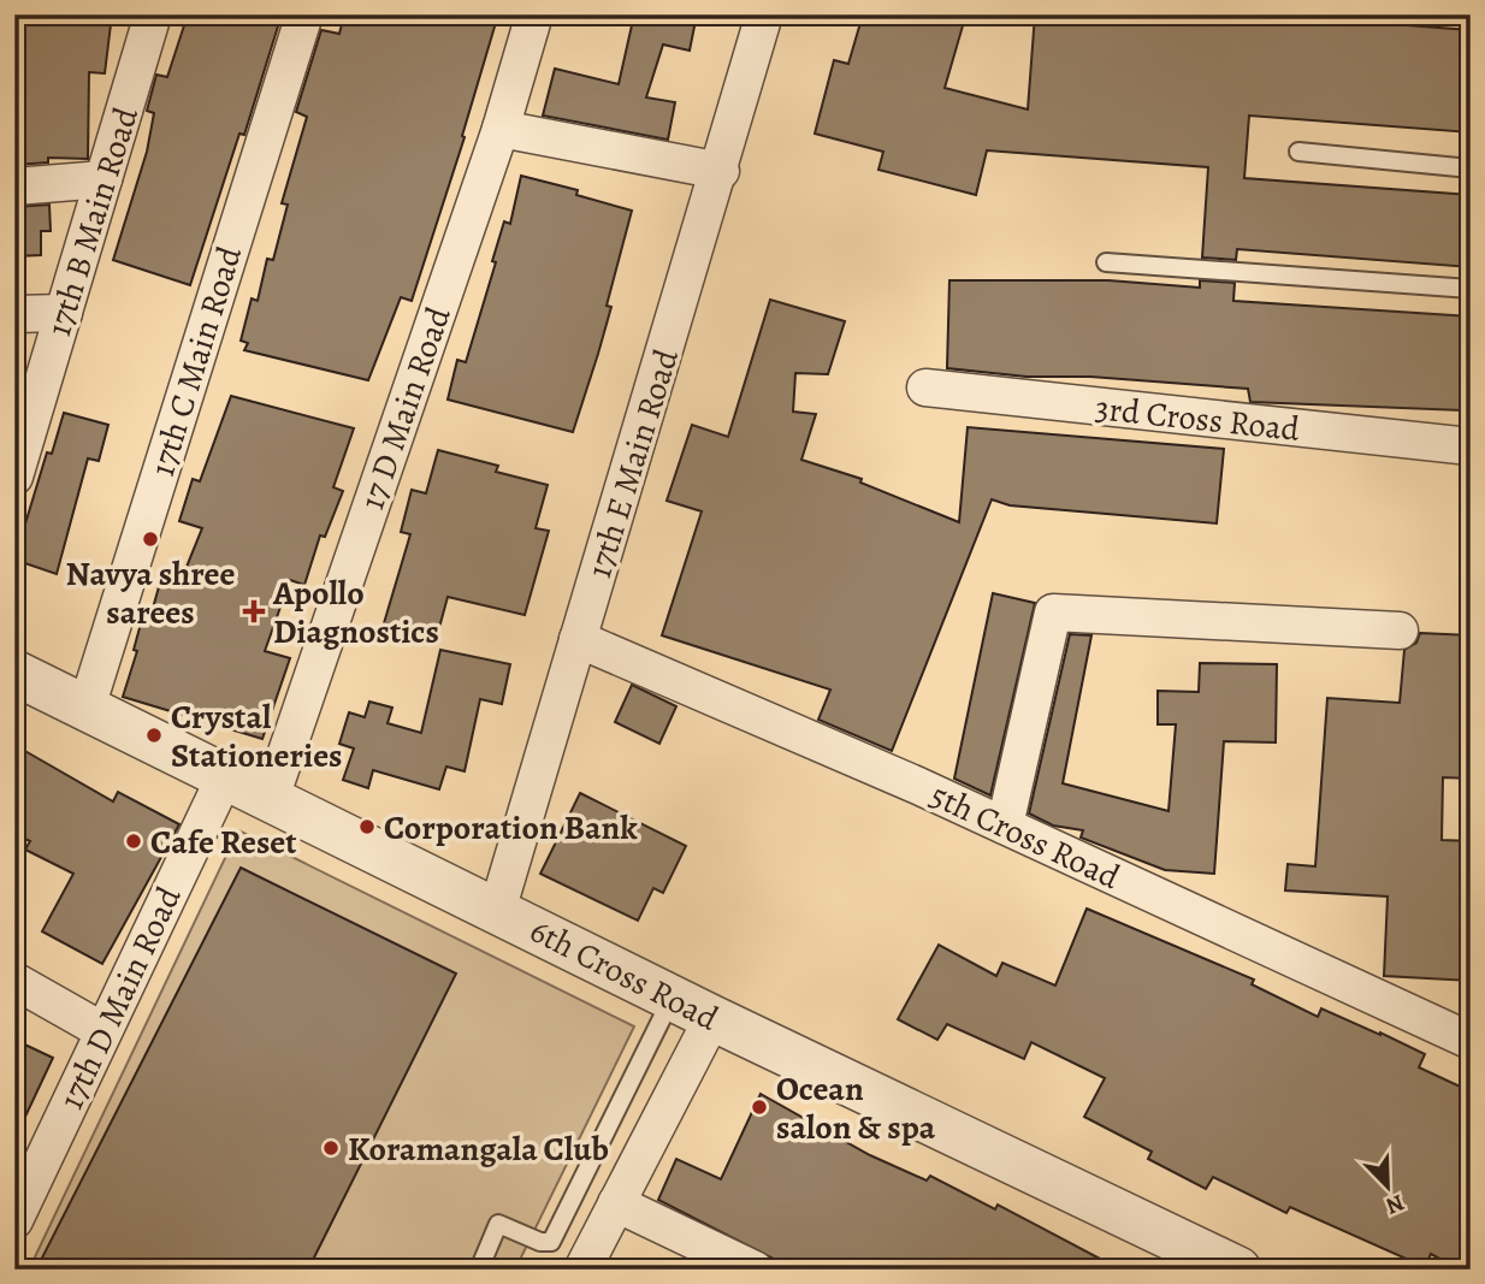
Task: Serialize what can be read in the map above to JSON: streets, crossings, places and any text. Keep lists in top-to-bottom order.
{
  "streets": {
    "street": [
      "17th B Main Road",
      "17th C Main Road",
      "17 D Main Road",
      "3rd Cross Road",
      "17th E Main Road",
      "5th Cross Road",
      "6th Cross Road",
      "17th D Main Road"
    ]
  },
  "crossings": [
    ["17th C Main Road", "6th Cross Road"],
    ["17 D Main Road", "6th Cross Road"],
    ["17th E Main Road", "5th Cross Road"],
    ["17th E Main Road", "6th Cross Road"],
    ["6th Cross Road", "17th D Main Road"]
  ],
  "places": {
    "other": [
      "Navya shree sarees",
      "Crystal Stationeries",
      "Corporation Bank",
      "Cafe Reset",
      "Ocean salon & spa",
      "Koramangala Club"
    ],
    "health": ["Apollo Diagnostics"]
  },
  "north": "bottom right"
}
